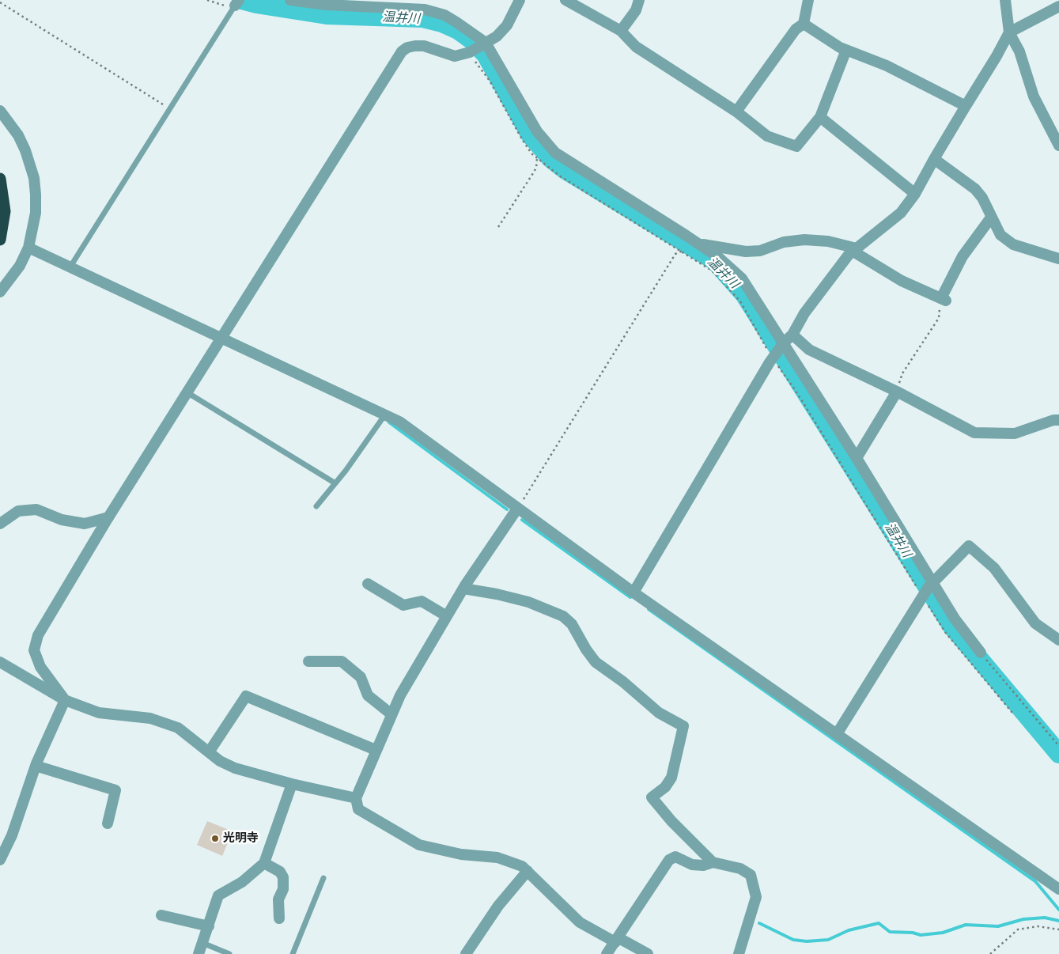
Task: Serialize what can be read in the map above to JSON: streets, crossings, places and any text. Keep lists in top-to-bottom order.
{
  "water": ["温井川"],
  "places": ["光明寺"]
}
